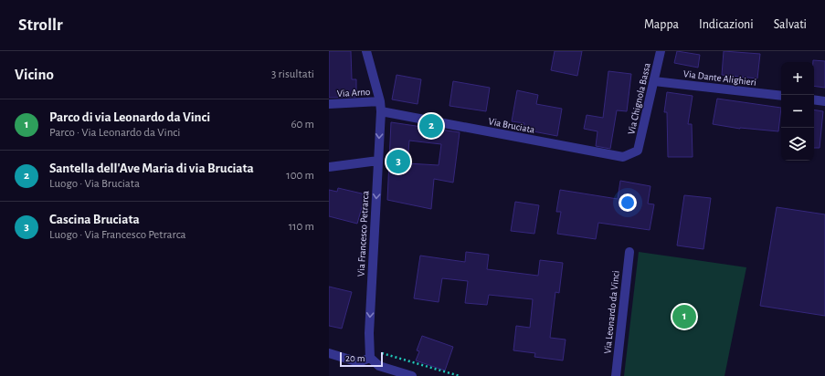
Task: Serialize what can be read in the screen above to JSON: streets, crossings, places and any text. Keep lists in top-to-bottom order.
{
  "streets": {
    "street": [
      "Via Dante Alighieri",
      "Via Arno",
      "Via Chignola Bassa",
      "Via Bruciata",
      "Via Francesco Petrarca",
      "Via Leonardo da Vinci"
    ]
  },
  "crossings": [
    ["Via Dante Alighieri", "Via Chignola Bassa"],
    ["Via Arno", "Via Francesco Petrarca"],
    ["Via Chignola Bassa", "Via Bruciata"],
    ["Via Bruciata", "Via Francesco Petrarca"]
  ],
  "one_way": ["Via Francesco Petrarca"],
  "scale_bar": "20 m",
  "page": {
    "header": "Strollr",
    "nav": ["Mappa", "Indicazioni", "Salvati"],
    "heading": ["Vicino", "3 risultati"],
    "map_buttons": ["+", "−"],
    "list": [
      {
        "mark": "1",
        "name": "Parco di via Leonardo da Vinci",
        "note": "Parco · Via Leonardo da Vinci",
        "value": "60 m"
      },
      {
        "mark": "2",
        "name": "Santella dell'Ave Maria di via Bruciata",
        "note": "Luogo · Via Bruciata",
        "value": "100 m"
      },
      {
        "mark": "3",
        "name": "Cascina Bruciata",
        "note": "Luogo · Via Francesco Petrarca",
        "value": "110 m"
      }
    ],
    "pins": ["2", "3", "1"],
    "scale": "20 m"
  }
}
